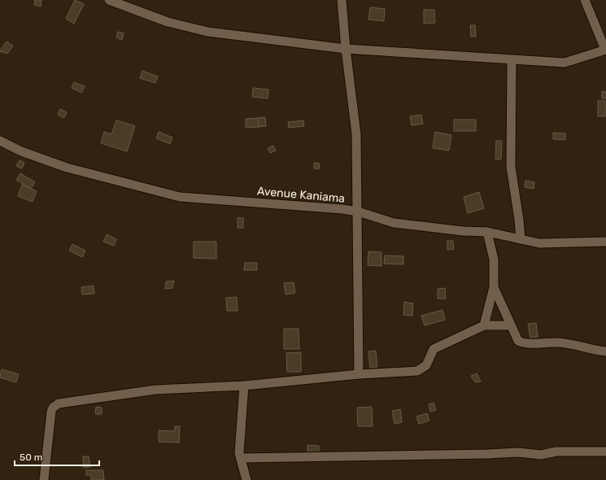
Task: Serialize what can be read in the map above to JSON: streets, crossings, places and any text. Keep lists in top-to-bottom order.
{
  "streets": {
    "street": ["Avenue Kaniama"]
  },
  "scale_bar": "50 m"
}
